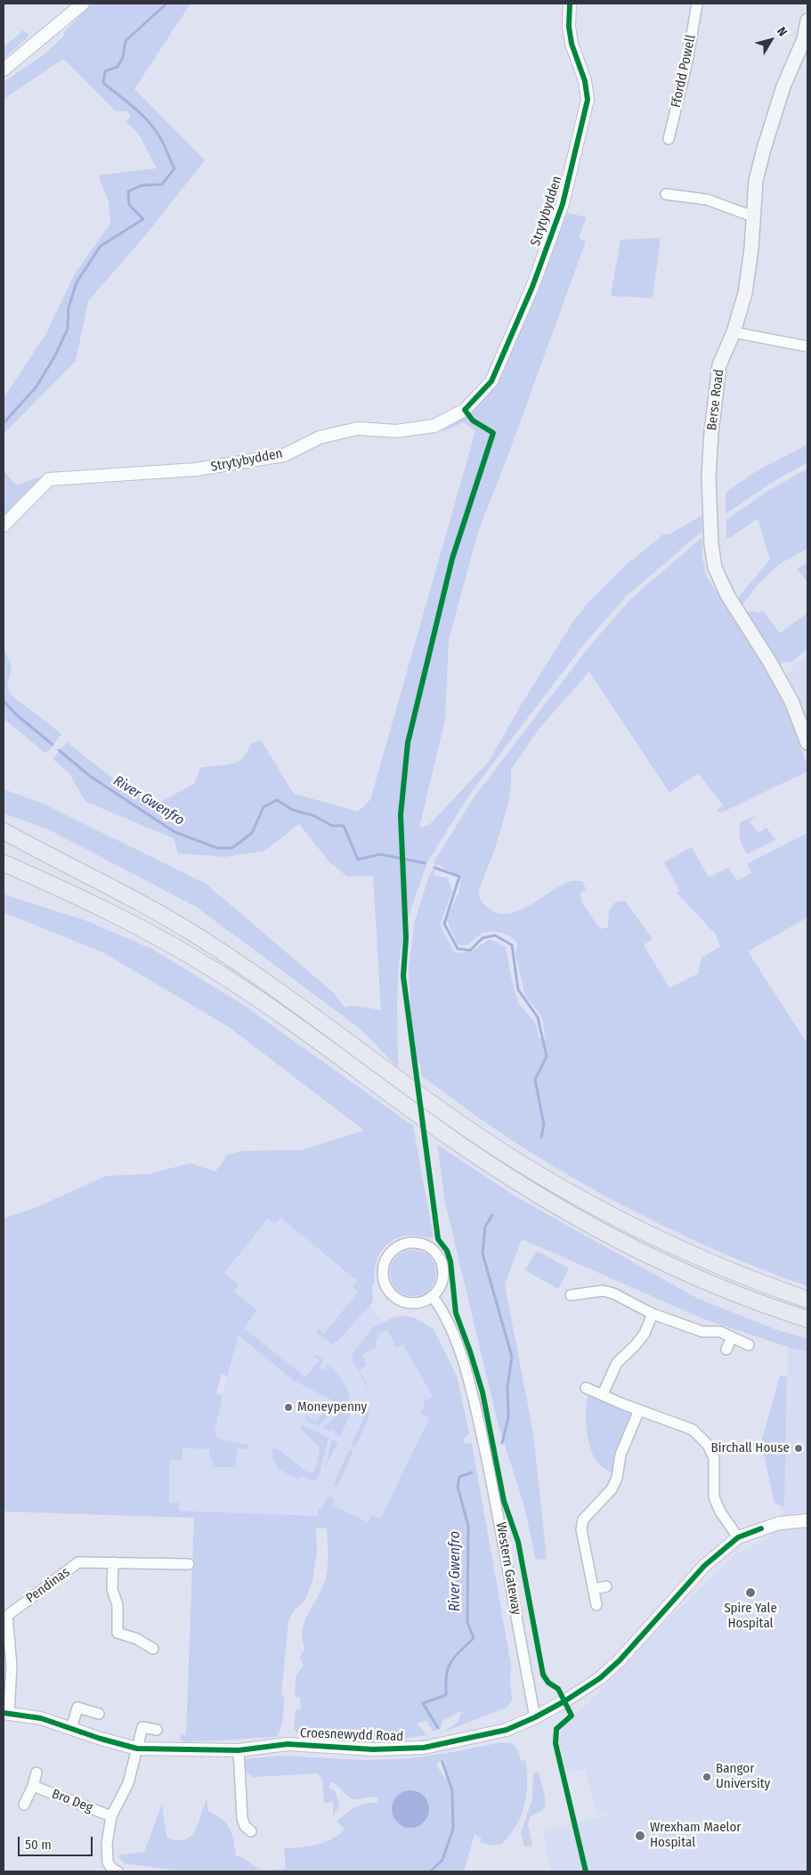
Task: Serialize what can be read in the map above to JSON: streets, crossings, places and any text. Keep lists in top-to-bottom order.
{
  "streets": {
    "main road": ["Berse Road"],
    "street": [
      "Ffordd Powell",
      "Strytybydden",
      "Western Gateway",
      "Pendinas",
      "Croesnewydd Road",
      "Bro Deg"
    ]
  },
  "crossings": [
    ["Western Gateway", "Croesnewydd Road"],
    ["Pendinas", "Croesnewydd Road"]
  ],
  "water": ["River Gwenfro"],
  "places": [
    "Moneypenny",
    "Birchall House",
    "Spire Yale Hospital",
    "Bangor University",
    "Wrexham Maelor Hospital"
  ],
  "scale_bar": "50 m",
  "north": "top right"
}
